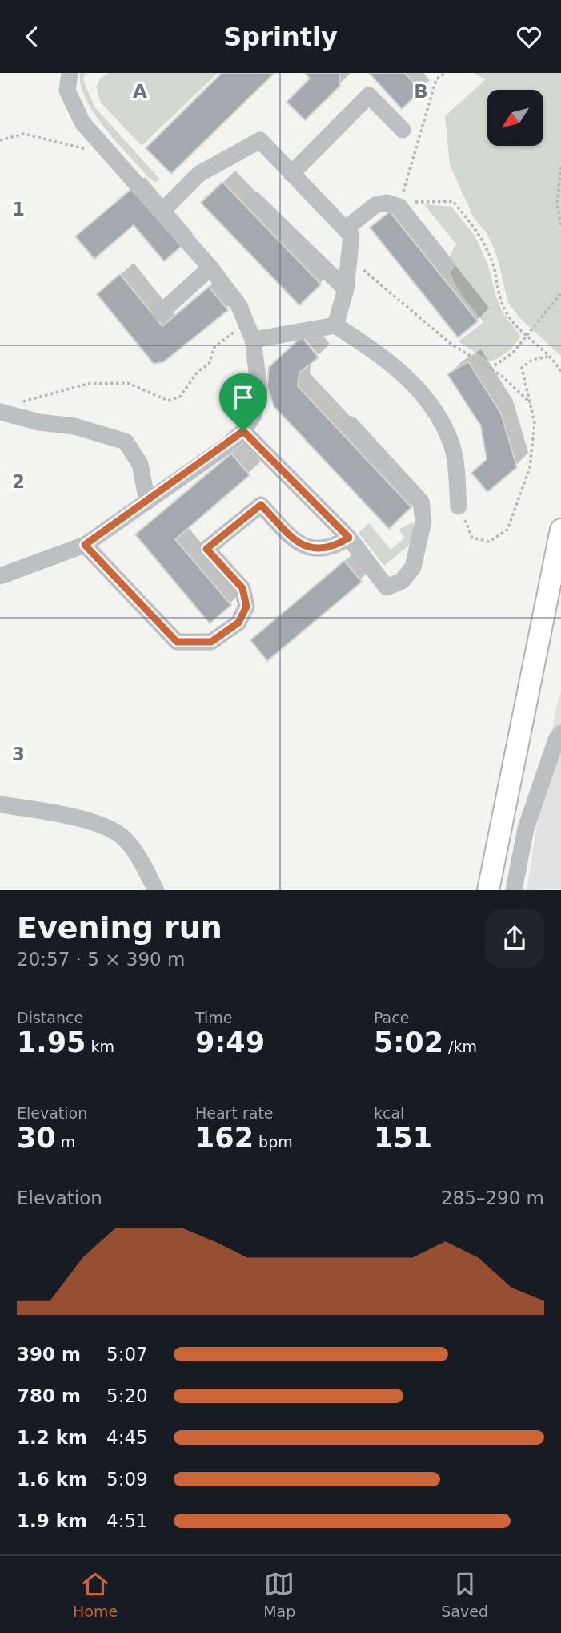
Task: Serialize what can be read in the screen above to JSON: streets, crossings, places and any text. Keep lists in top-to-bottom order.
{
  "north": "bottom left",
  "page": {
    "header": "Sprintly",
    "heading": ["Evening run", "20:57 · 5 × 390 m"],
    "stats": [
      ["Distance", "1.95 km"],
      ["Time", "9:49"],
      ["Pace", "5:02 /km"],
      ["Elevation", "30 m"],
      ["Heart rate", "162 bpm"],
      ["kcal", "151"]
    ],
    "chart": ["Elevation", "285–290 m"],
    "list": [
      {
        "name": "390 m",
        "note": "5:07"
      },
      {
        "name": "780 m",
        "note": "5:20"
      },
      {
        "name": "1.2 km",
        "note": "4:45"
      },
      {
        "name": "1.6 km",
        "note": "5:09"
      },
      {
        "name": "1.9 km",
        "note": "4:51"
      }
    ],
    "tabs": ["Home", "Map", "Saved"]
  },
  "grid": {
    "columns": ["A", "B"],
    "rows": ["1", "2", "3"]
  }
}
